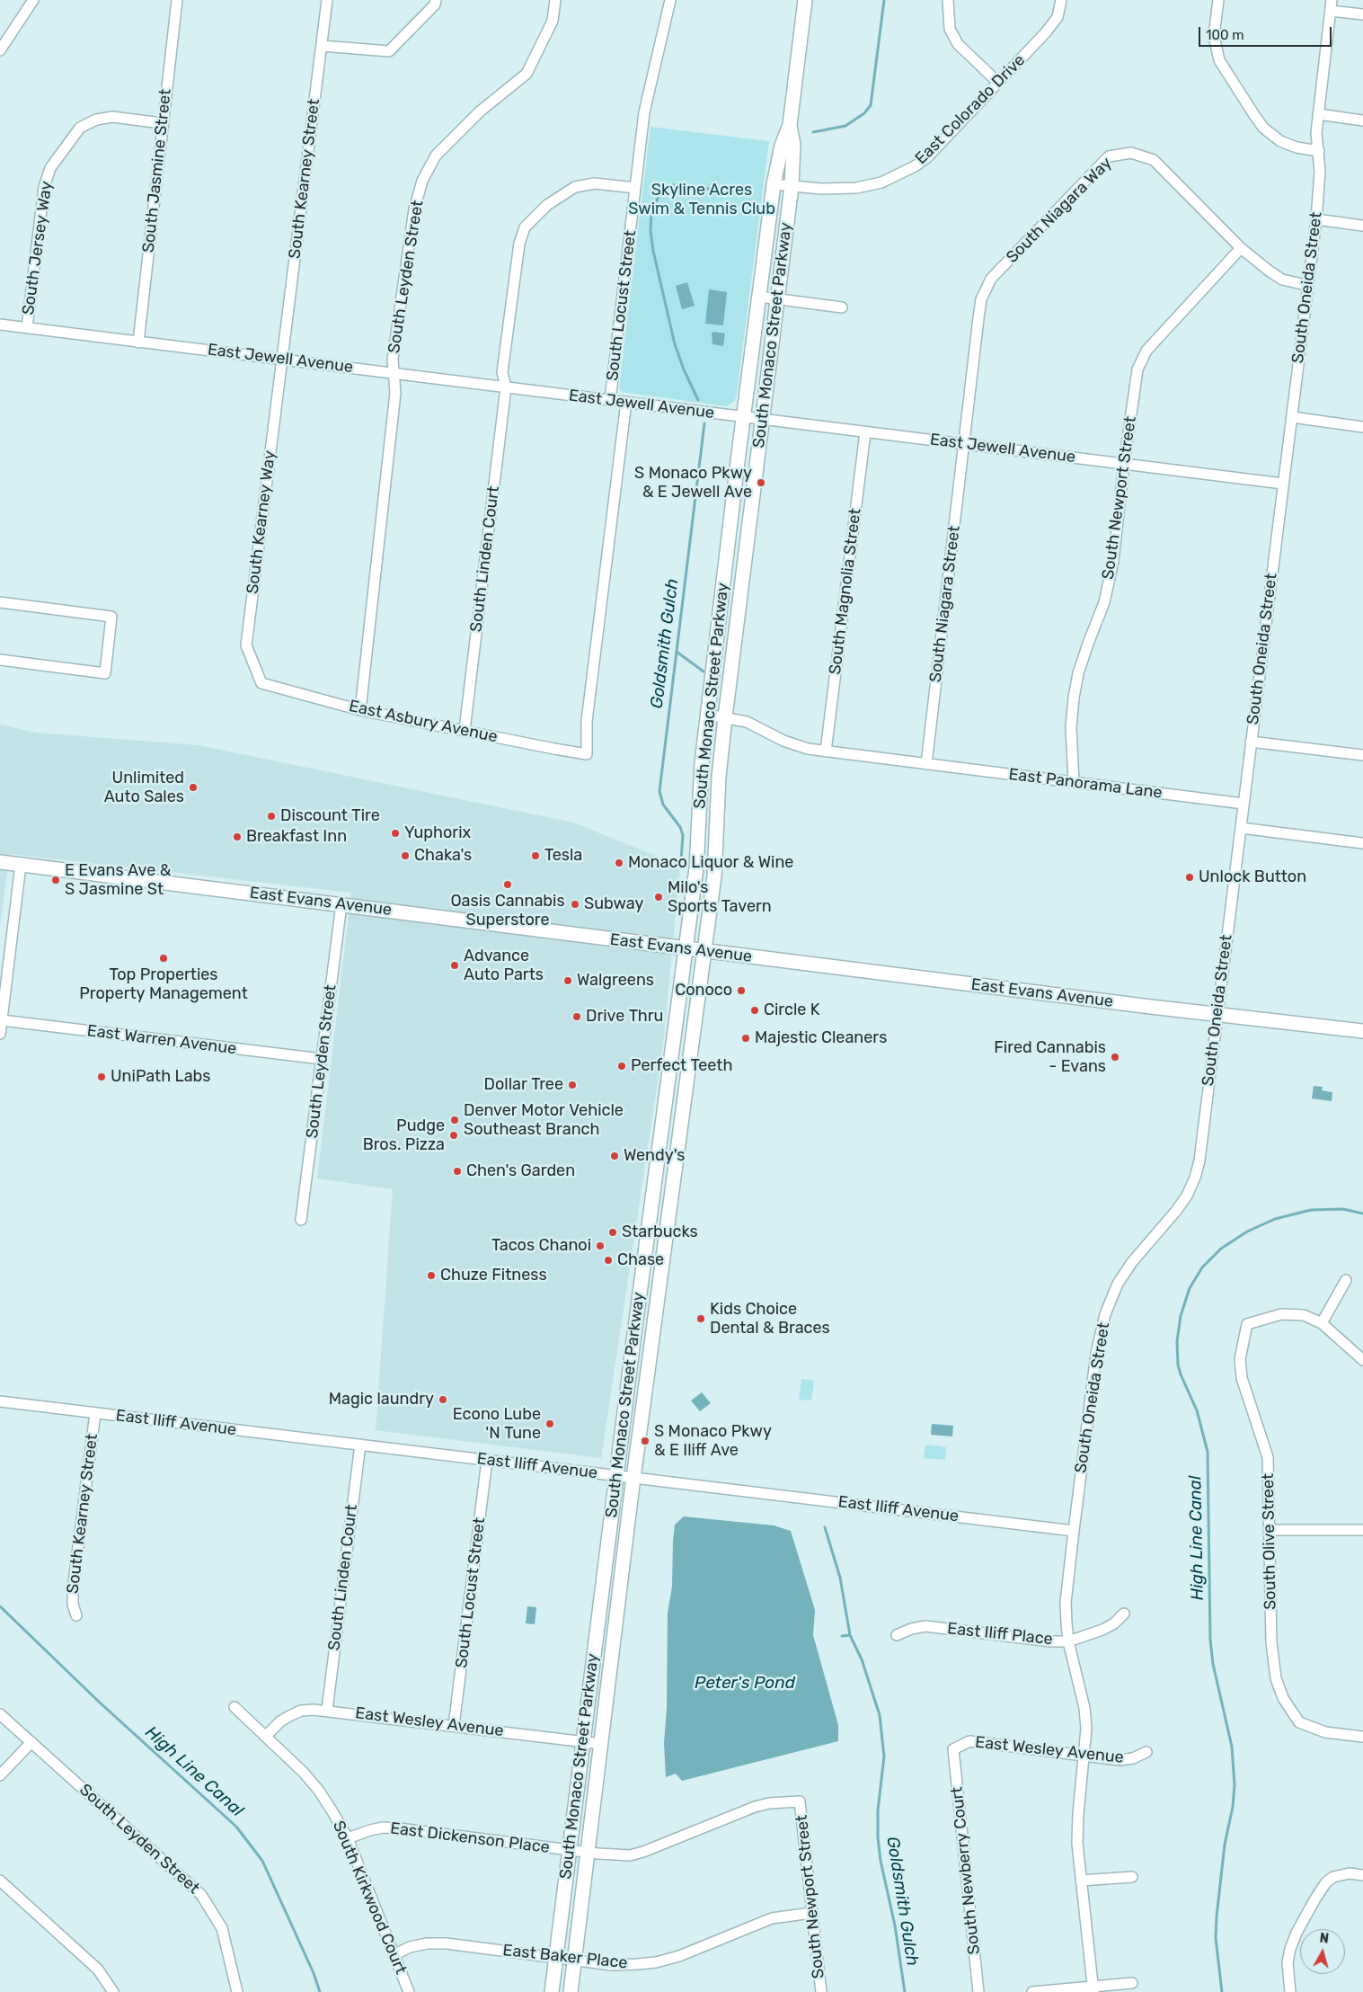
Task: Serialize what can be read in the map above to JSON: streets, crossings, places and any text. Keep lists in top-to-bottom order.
{
  "streets": {
    "main road": ["South Monaco Street Parkway", "East Evans Avenue"],
    "street": [
      "East Colorado Drive",
      "South Jasmine Street",
      "South Kearney Street",
      "South Niagara Way",
      "South Jersey Way",
      "South Leyden Street",
      "South Oneida Street",
      "South Locust Street",
      "East Jewell Avenue",
      "South Newport Street",
      "South Kearney Way",
      "South Linden Court",
      "South Magnolia Street",
      "South Niagara Street",
      "East Asbury Avenue",
      "East Panorama Lane",
      "East Warren Avenue",
      "East Iliff Avenue",
      "South Olive Street",
      "East Iliff Place",
      "East Wesley Avenue",
      "East Dickenson Place",
      "South Newberry Court",
      "South Kirkwood Court",
      "East Baker Place"
    ]
  },
  "crossings": [
    ["East Colorado Drive", "South Monaco Street Parkway"],
    ["South Jasmine Street", "South Jersey Way"],
    ["South Jasmine Street", "East Jewell Avenue"],
    ["South Kearney Street", "East Jewell Avenue"],
    ["South Kearney Street", "South Kearney Way"],
    ["South Kearney Street", "East Iliff Avenue"],
    ["South Niagara Way", "South Oneida Street"],
    ["South Niagara Way", "East Jewell Avenue"],
    ["South Niagara Way", "South Newport Street"],
    ["South Niagara Way", "South Niagara Street"],
    ["South Jersey Way", "East Jewell Avenue"],
    ["South Leyden Street", "East Jewell Avenue"],
    ["South Leyden Street", "East Asbury Avenue"],
    ["South Leyden Street", "East Evans Avenue"],
    ["South Leyden Street", "East Warren Avenue"],
    ["South Oneida Street", "East Jewell Avenue"],
    ["South Oneida Street", "East Panorama Lane"],
    ["South Oneida Street", "East Evans Avenue"],
    ["South Oneida Street", "East Iliff Avenue"],
    ["South Oneida Street", "East Iliff Place"],
    ["South Oneida Street", "East Wesley Avenue"],
    ["South Locust Street", "East Jewell Avenue"],
    ["South Locust Street", "South Linden Court"],
    ["South Locust Street", "East Asbury Avenue"],
    ["South Locust Street", "East Iliff Avenue"],
    ["South Locust Street", "East Wesley Avenue"],
    ["South Monaco Street Parkway", "East Jewell Avenue"],
    ["South Monaco Street Parkway", "East Evans Avenue"],
    ["South Monaco Street Parkway", "East Iliff Avenue"],
    ["South Monaco Street Parkway", "East Wesley Avenue"],
    ["South Monaco Street Parkway", "East Dickenson Place"],
    ["South Monaco Street Parkway", "East Baker Place"],
    ["East Jewell Avenue", "South Newport Street"],
    ["East Jewell Avenue", "South Kearney Way"],
    ["East Jewell Avenue", "South Linden Court"],
    ["East Jewell Avenue", "South Magnolia Street"],
    ["East Jewell Avenue", "South Niagara Street"],
    ["South Newport Street", "East Panorama Lane"],
    ["South Newport Street", "East Dickenson Place"],
    ["South Newport Street", "East Baker Place"],
    ["South Kearney Way", "East Asbury Avenue"],
    ["South Linden Court", "East Asbury Avenue"],
    ["South Linden Court", "East Iliff Avenue"],
    ["South Linden Court", "East Wesley Avenue"],
    ["South Niagara Street", "East Panorama Lane"],
    ["East Wesley Avenue", "South Newberry Court"],
    ["East Wesley Avenue", "South Kirkwood Court"],
    ["East Dickenson Place", "South Kirkwood Court"],
    ["South Kirkwood Court", "East Baker Place"]
  ],
  "water": ["Goldsmith Gulch", "High Line Canal", "Peter's Pond"],
  "parks": ["Skyline Acres Swim & Tennis Club"],
  "places": [
    "S Monaco Pkwy & E Jewell Ave",
    "Unlimited Auto Sales",
    "Discount Tire",
    "Yuphorix",
    "Breakfast Inn",
    "Chaka's",
    "Tesla",
    "Monaco Liquor & Wine",
    "Unlock Button",
    "E Evans Ave & S Jasmine St",
    "Oasis Cannabis Superstore",
    "Milo's Sports Tavern",
    "Subway",
    "Top Properties Property Management",
    "Advance Auto Parts",
    "Walgreens",
    "Conoco",
    "Circle K",
    "Drive Thru",
    "Majestic Cleaners",
    "Fired Cannabis - Evans",
    "Perfect Teeth",
    "UniPath Labs",
    "Dollar Tree",
    "Denver Motor Vehicle Southeast Branch",
    "Pudge Bros. Pizza",
    "Wendy's",
    "Chen's Garden",
    "Starbucks",
    "Tacos Chanoi",
    "Chase",
    "Chuze Fitness",
    "Kids Choice Dental & Braces",
    "Magic laundry",
    "Econo Lube 'N Tune",
    "S Monaco Pkwy & E Iliff Ave"
  ],
  "scale_bar": "100 m",
  "north": "top"
}
